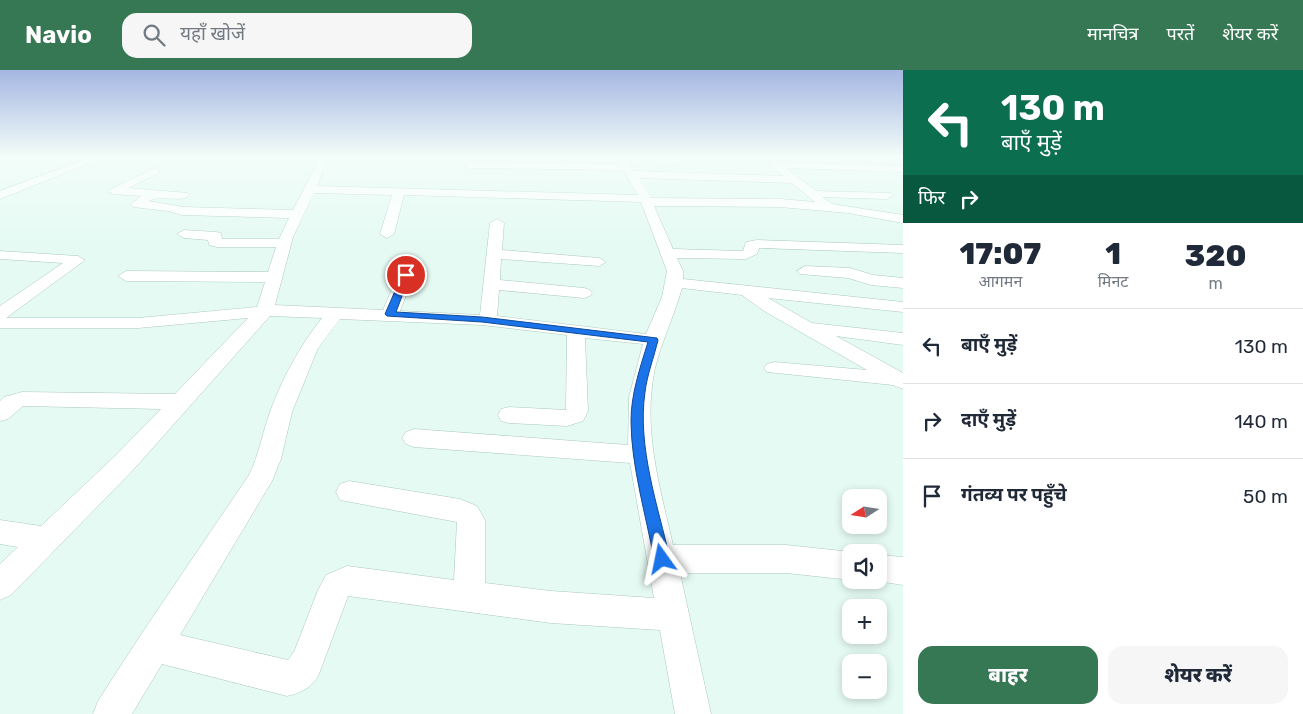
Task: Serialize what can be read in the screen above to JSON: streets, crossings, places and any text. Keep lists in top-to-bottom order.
{
  "north": "left",
  "page": {
    "header": "Navio",
    "search": "यहाँ खोजें",
    "nav": ["मानचित्र", "परतें", "शेयर करें"],
    "turn": ["130 m", "बाएँ मुड़ें"],
    "then": "फिर",
    "eta": [
      "17:07",
      "आगमन",
      "1",
      "मिनट",
      "320",
      "m"
    ],
    "list": [
      {
        "name": "बाएँ मुड़ें",
        "value": "130 m"
      },
      {
        "name": "दाएँ मुड़ें",
        "value": "140 m"
      },
      {
        "name": "गंतव्य पर पहुँचे",
        "value": "50 m"
      }
    ],
    "map_buttons": ["+", "−"],
    "buttons": ["बाहर", "शेयर करें"]
  }
}
